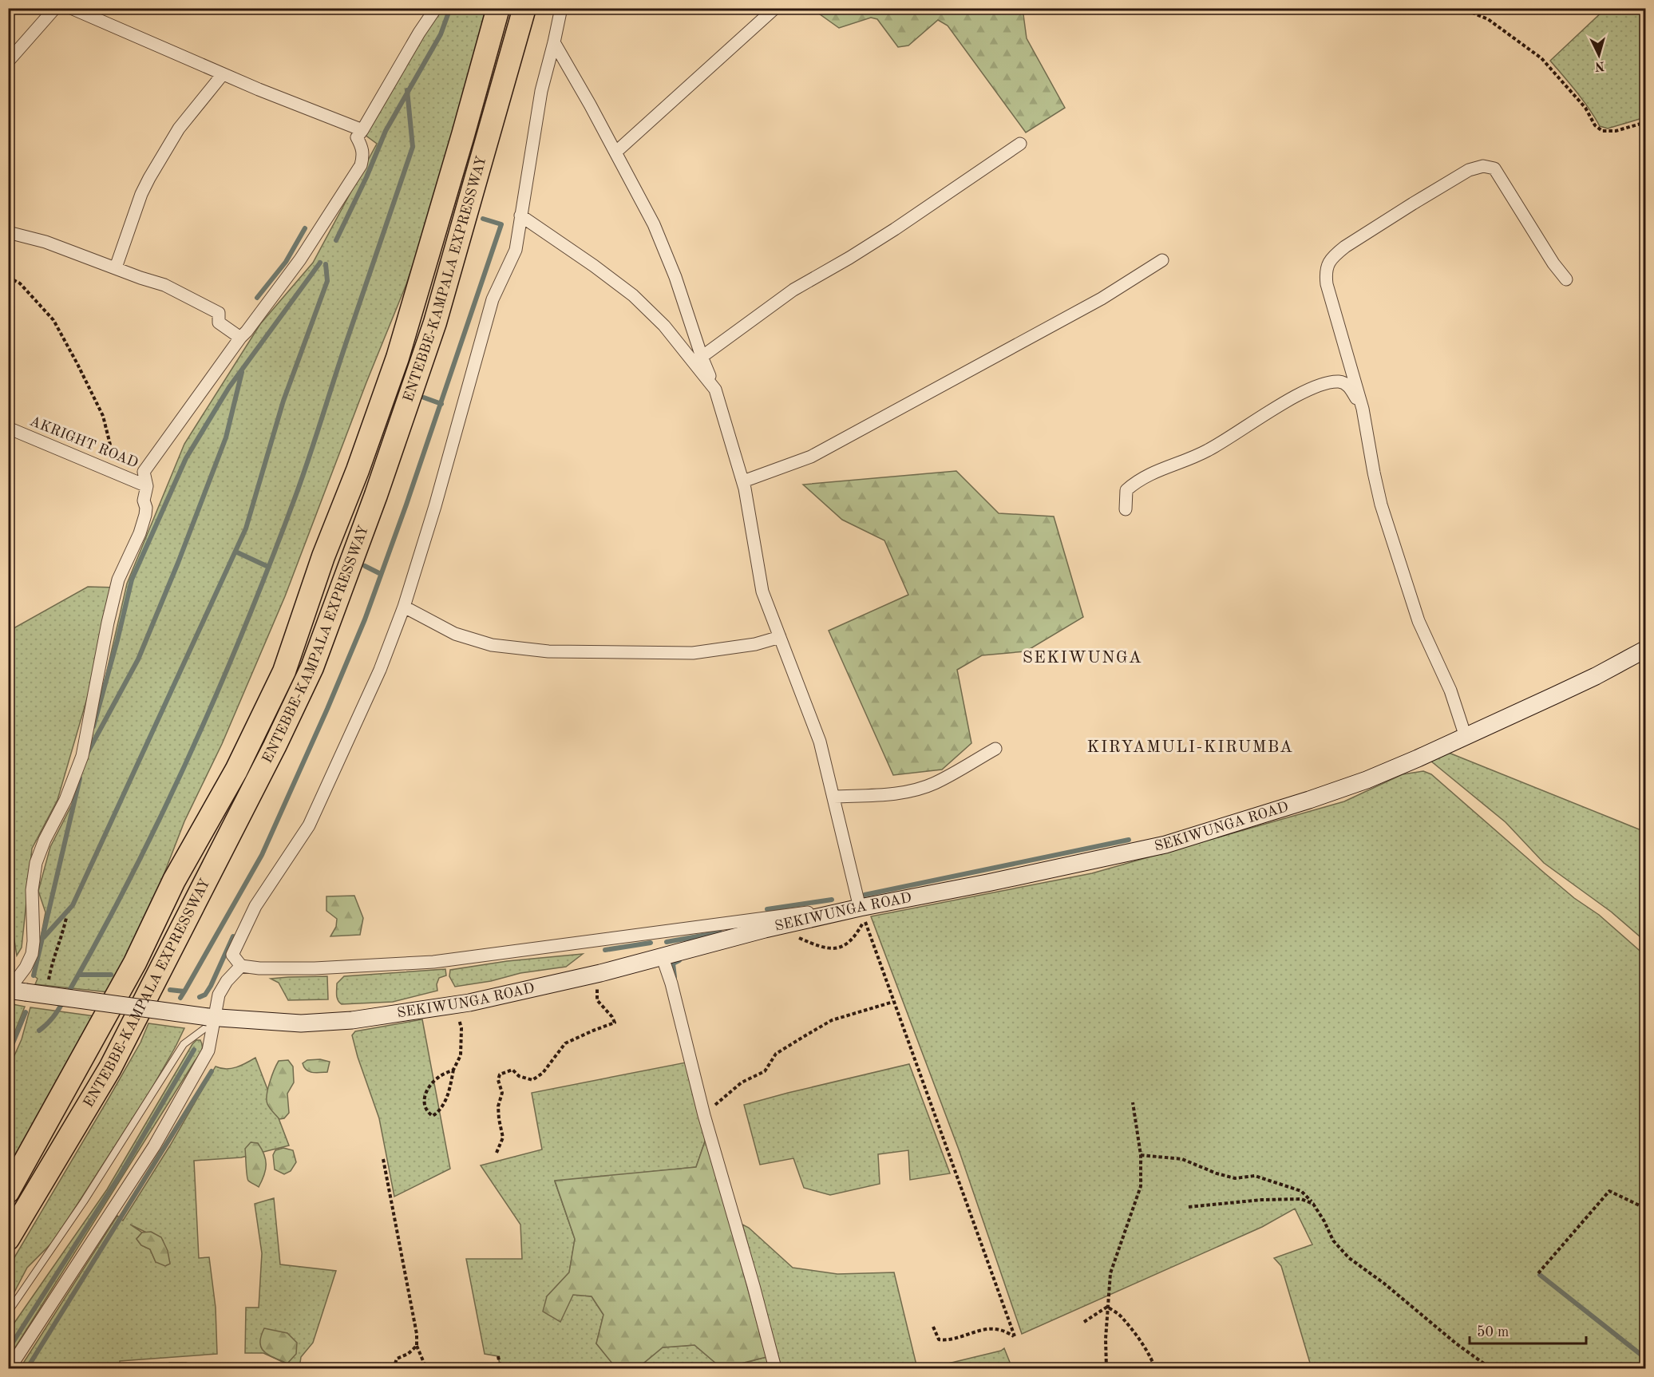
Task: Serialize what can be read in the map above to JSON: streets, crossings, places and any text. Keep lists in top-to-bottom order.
{
  "streets": {
    "highway": ["ENTEBBE-KAMPALA EXPRESSWAY"],
    "main road": ["SEKIWUNGA ROAD"],
    "street": ["AKRIGHT ROAD"]
  },
  "districts": ["SEKIWUNGA", "KIRYAMULI-KIRUMBA"],
  "scale_bar": "50 m",
  "north": "bottom"
}
